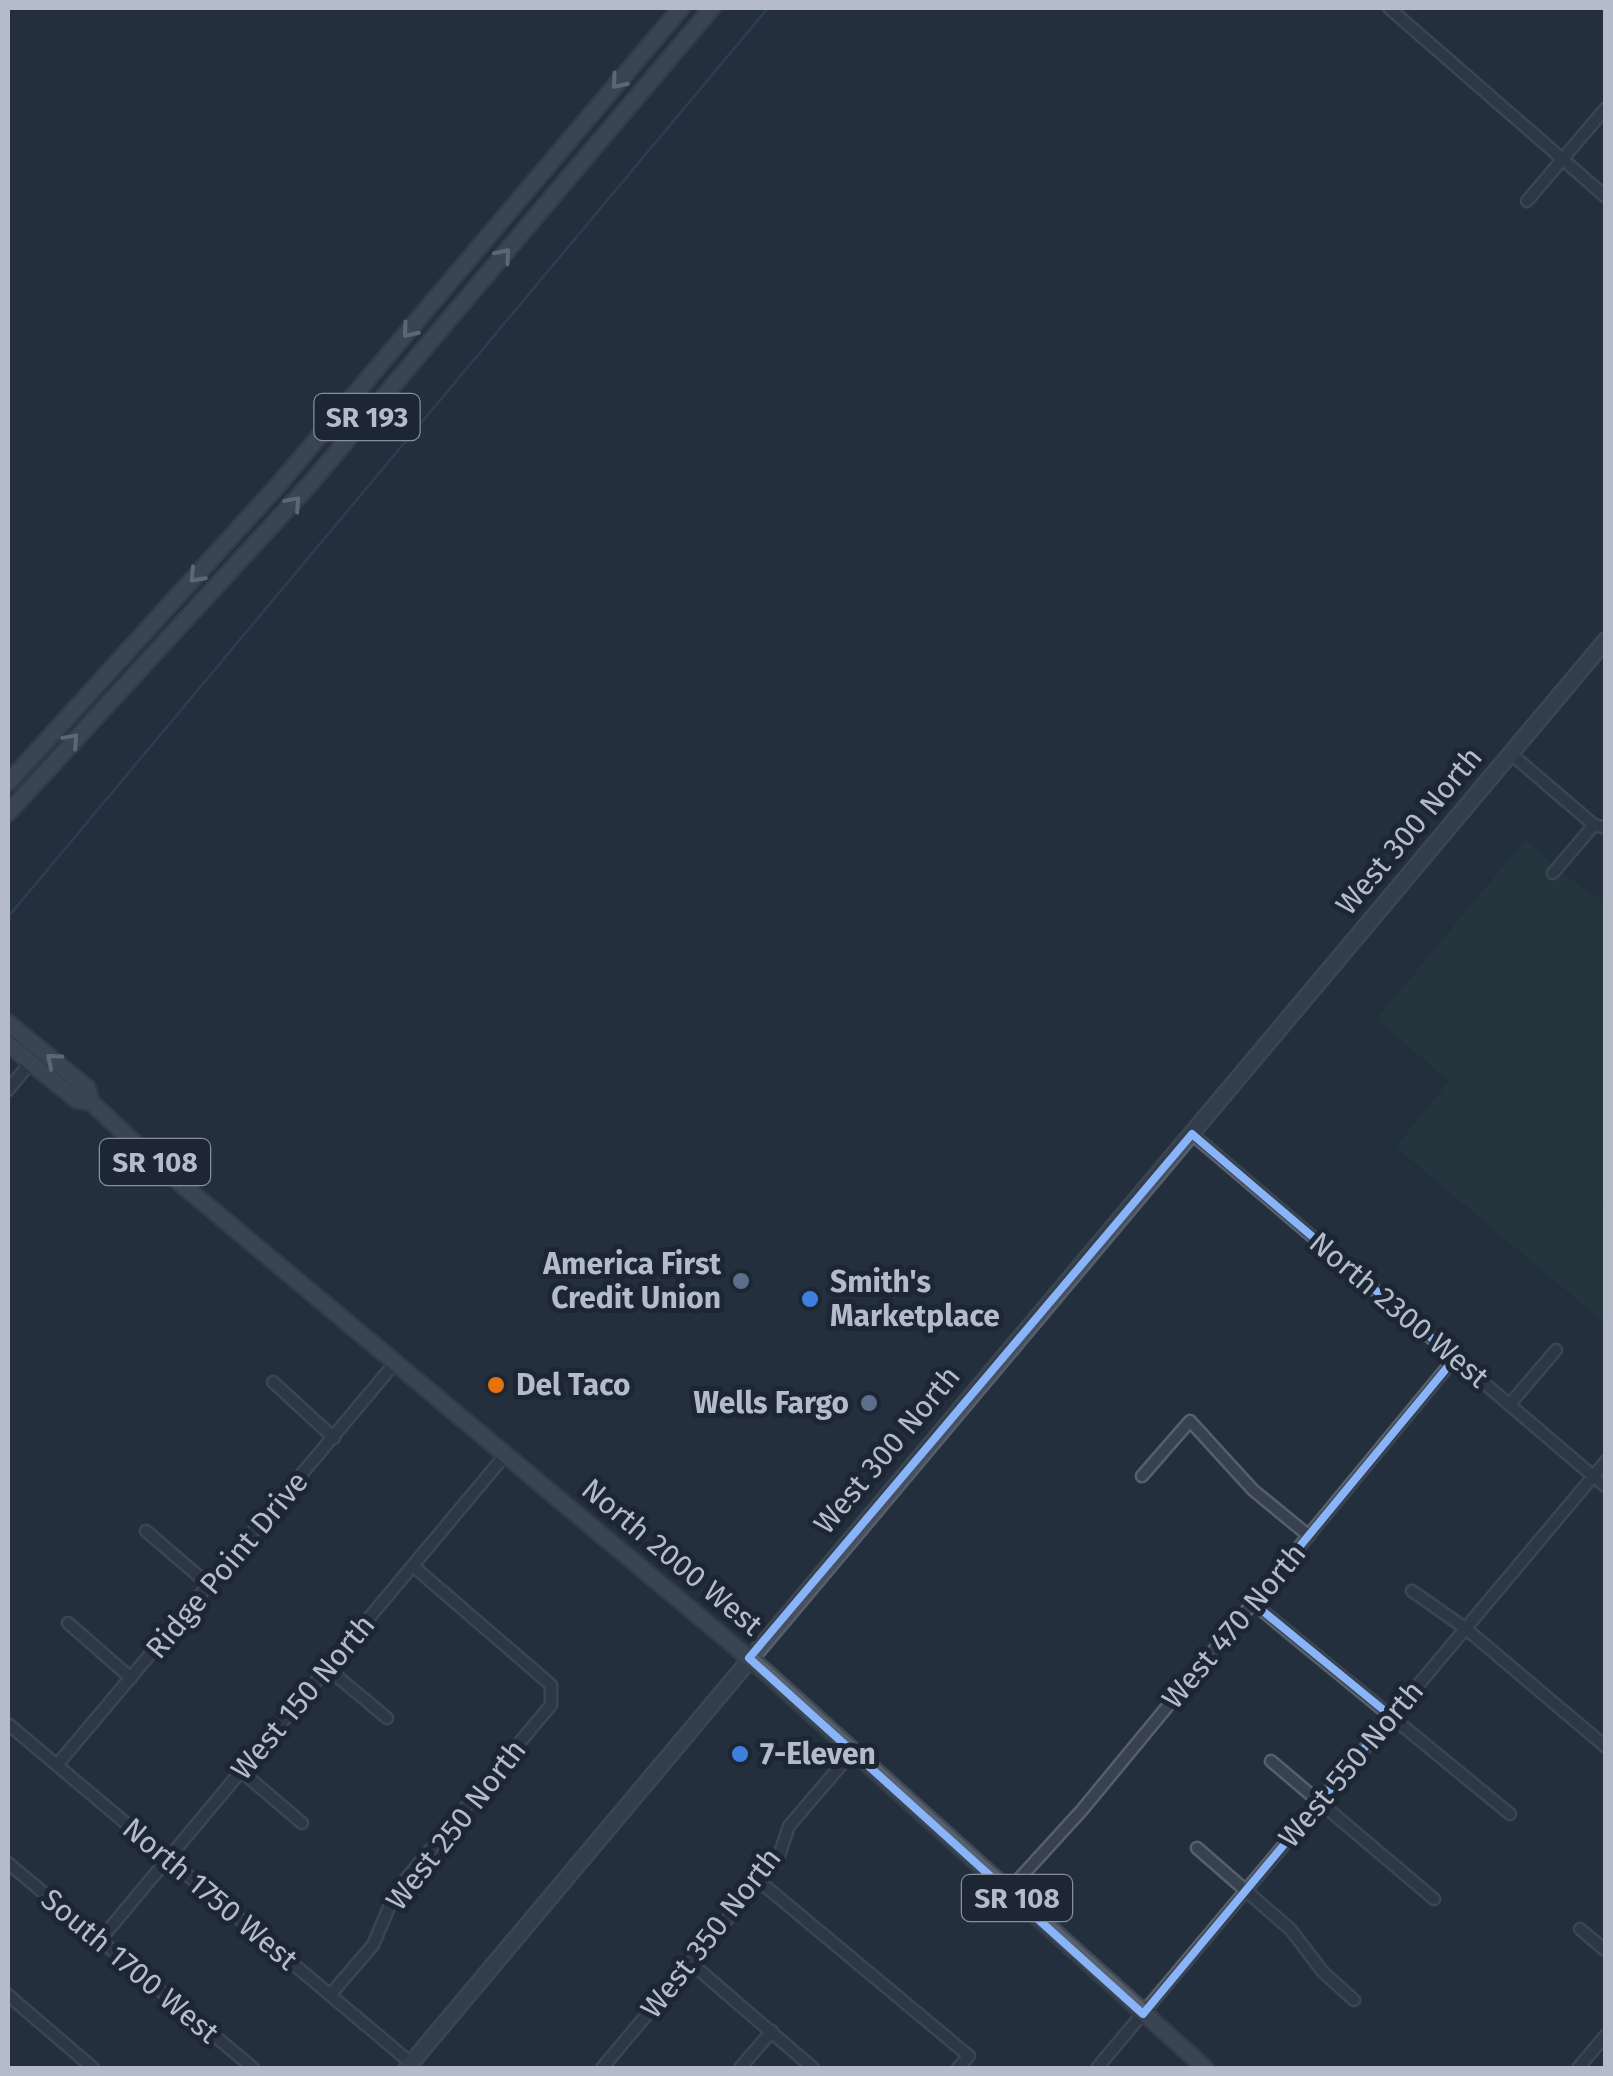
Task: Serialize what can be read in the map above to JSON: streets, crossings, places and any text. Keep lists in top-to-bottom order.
{
  "streets": {
    "main road": [
      "SR 193",
      "West 300 North",
      "SR 108",
      "North 2000 West"
    ],
    "street": [
      "North 2300 West",
      "Ridge Point Drive",
      "West 470 North",
      "West 150 North",
      "West 550 North",
      "West 250 North",
      "North 1750 West",
      "West 350 North",
      "South 1700 West"
    ]
  },
  "crossings": [
    ["West 300 North", "North 2300 West"],
    ["West 300 North", "North 2000 West"],
    ["West 300 North", "North 1750 West"],
    ["North 2300 West", "West 470 North"],
    ["North 2300 West", "West 550 North"],
    ["North 2000 West", "Ridge Point Drive"],
    ["North 2000 West", "West 470 North"],
    ["North 2000 West", "West 150 North"],
    ["North 2000 West", "West 550 North"],
    ["North 2000 West", "West 350 North"],
    ["Ridge Point Drive", "North 1750 West"],
    ["West 150 North", "West 250 North"],
    ["West 150 North", "North 1750 West"],
    ["West 150 North", "South 1700 West"],
    ["West 250 North", "North 1750 West"]
  ],
  "places": [
    "America First Credit Union",
    "Smith's Marketplace",
    "Del Taco",
    "Wells Fargo",
    "7-Eleven"
  ]
}
